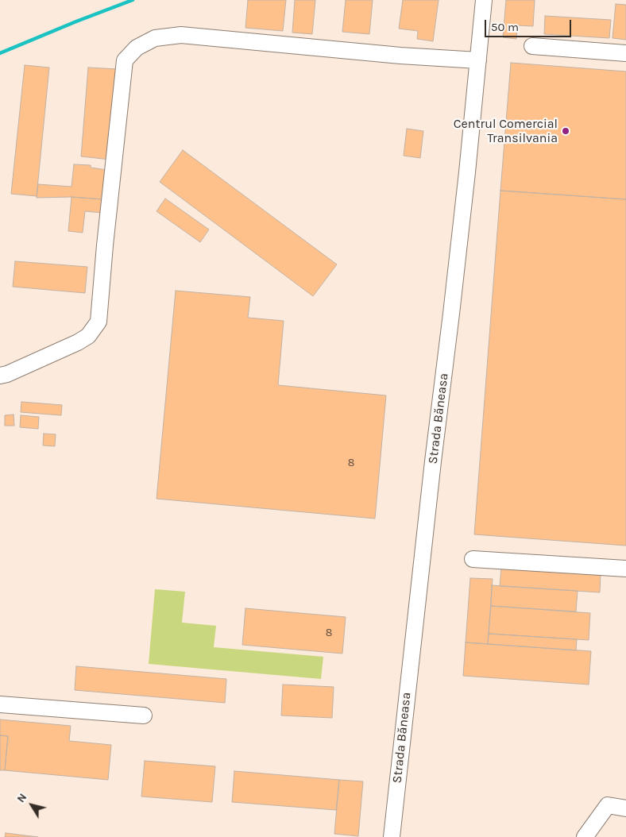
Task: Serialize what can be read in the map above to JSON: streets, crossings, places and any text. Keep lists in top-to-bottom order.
{
  "streets": {
    "street": ["Strada Băneasa"]
  },
  "places": ["Centrul Comercial Transilvania"],
  "house_numbers": ["8", "8"],
  "scale_bar": "50 m",
  "north": "top left"
}
